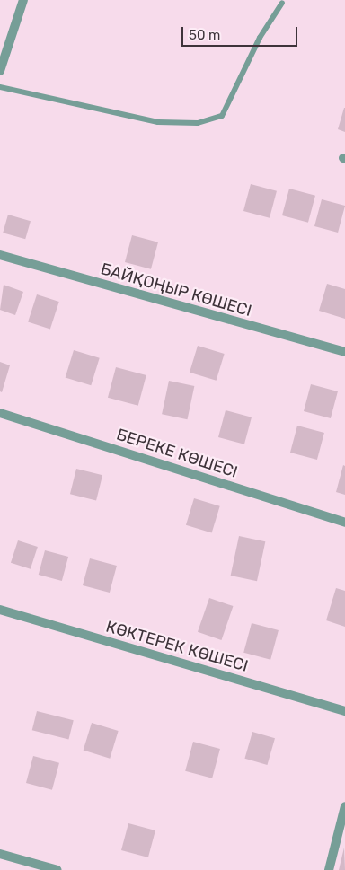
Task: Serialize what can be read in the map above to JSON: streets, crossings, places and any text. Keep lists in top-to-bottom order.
{
  "streets": {
    "street": ["БАЙҚОҢЫР КӨШЕСІ", "БЕРЕКЕ КӨШЕСІ", "КӨКТЕРЕК КӨШЕСІ"]
  },
  "scale_bar": "50 m"
}
